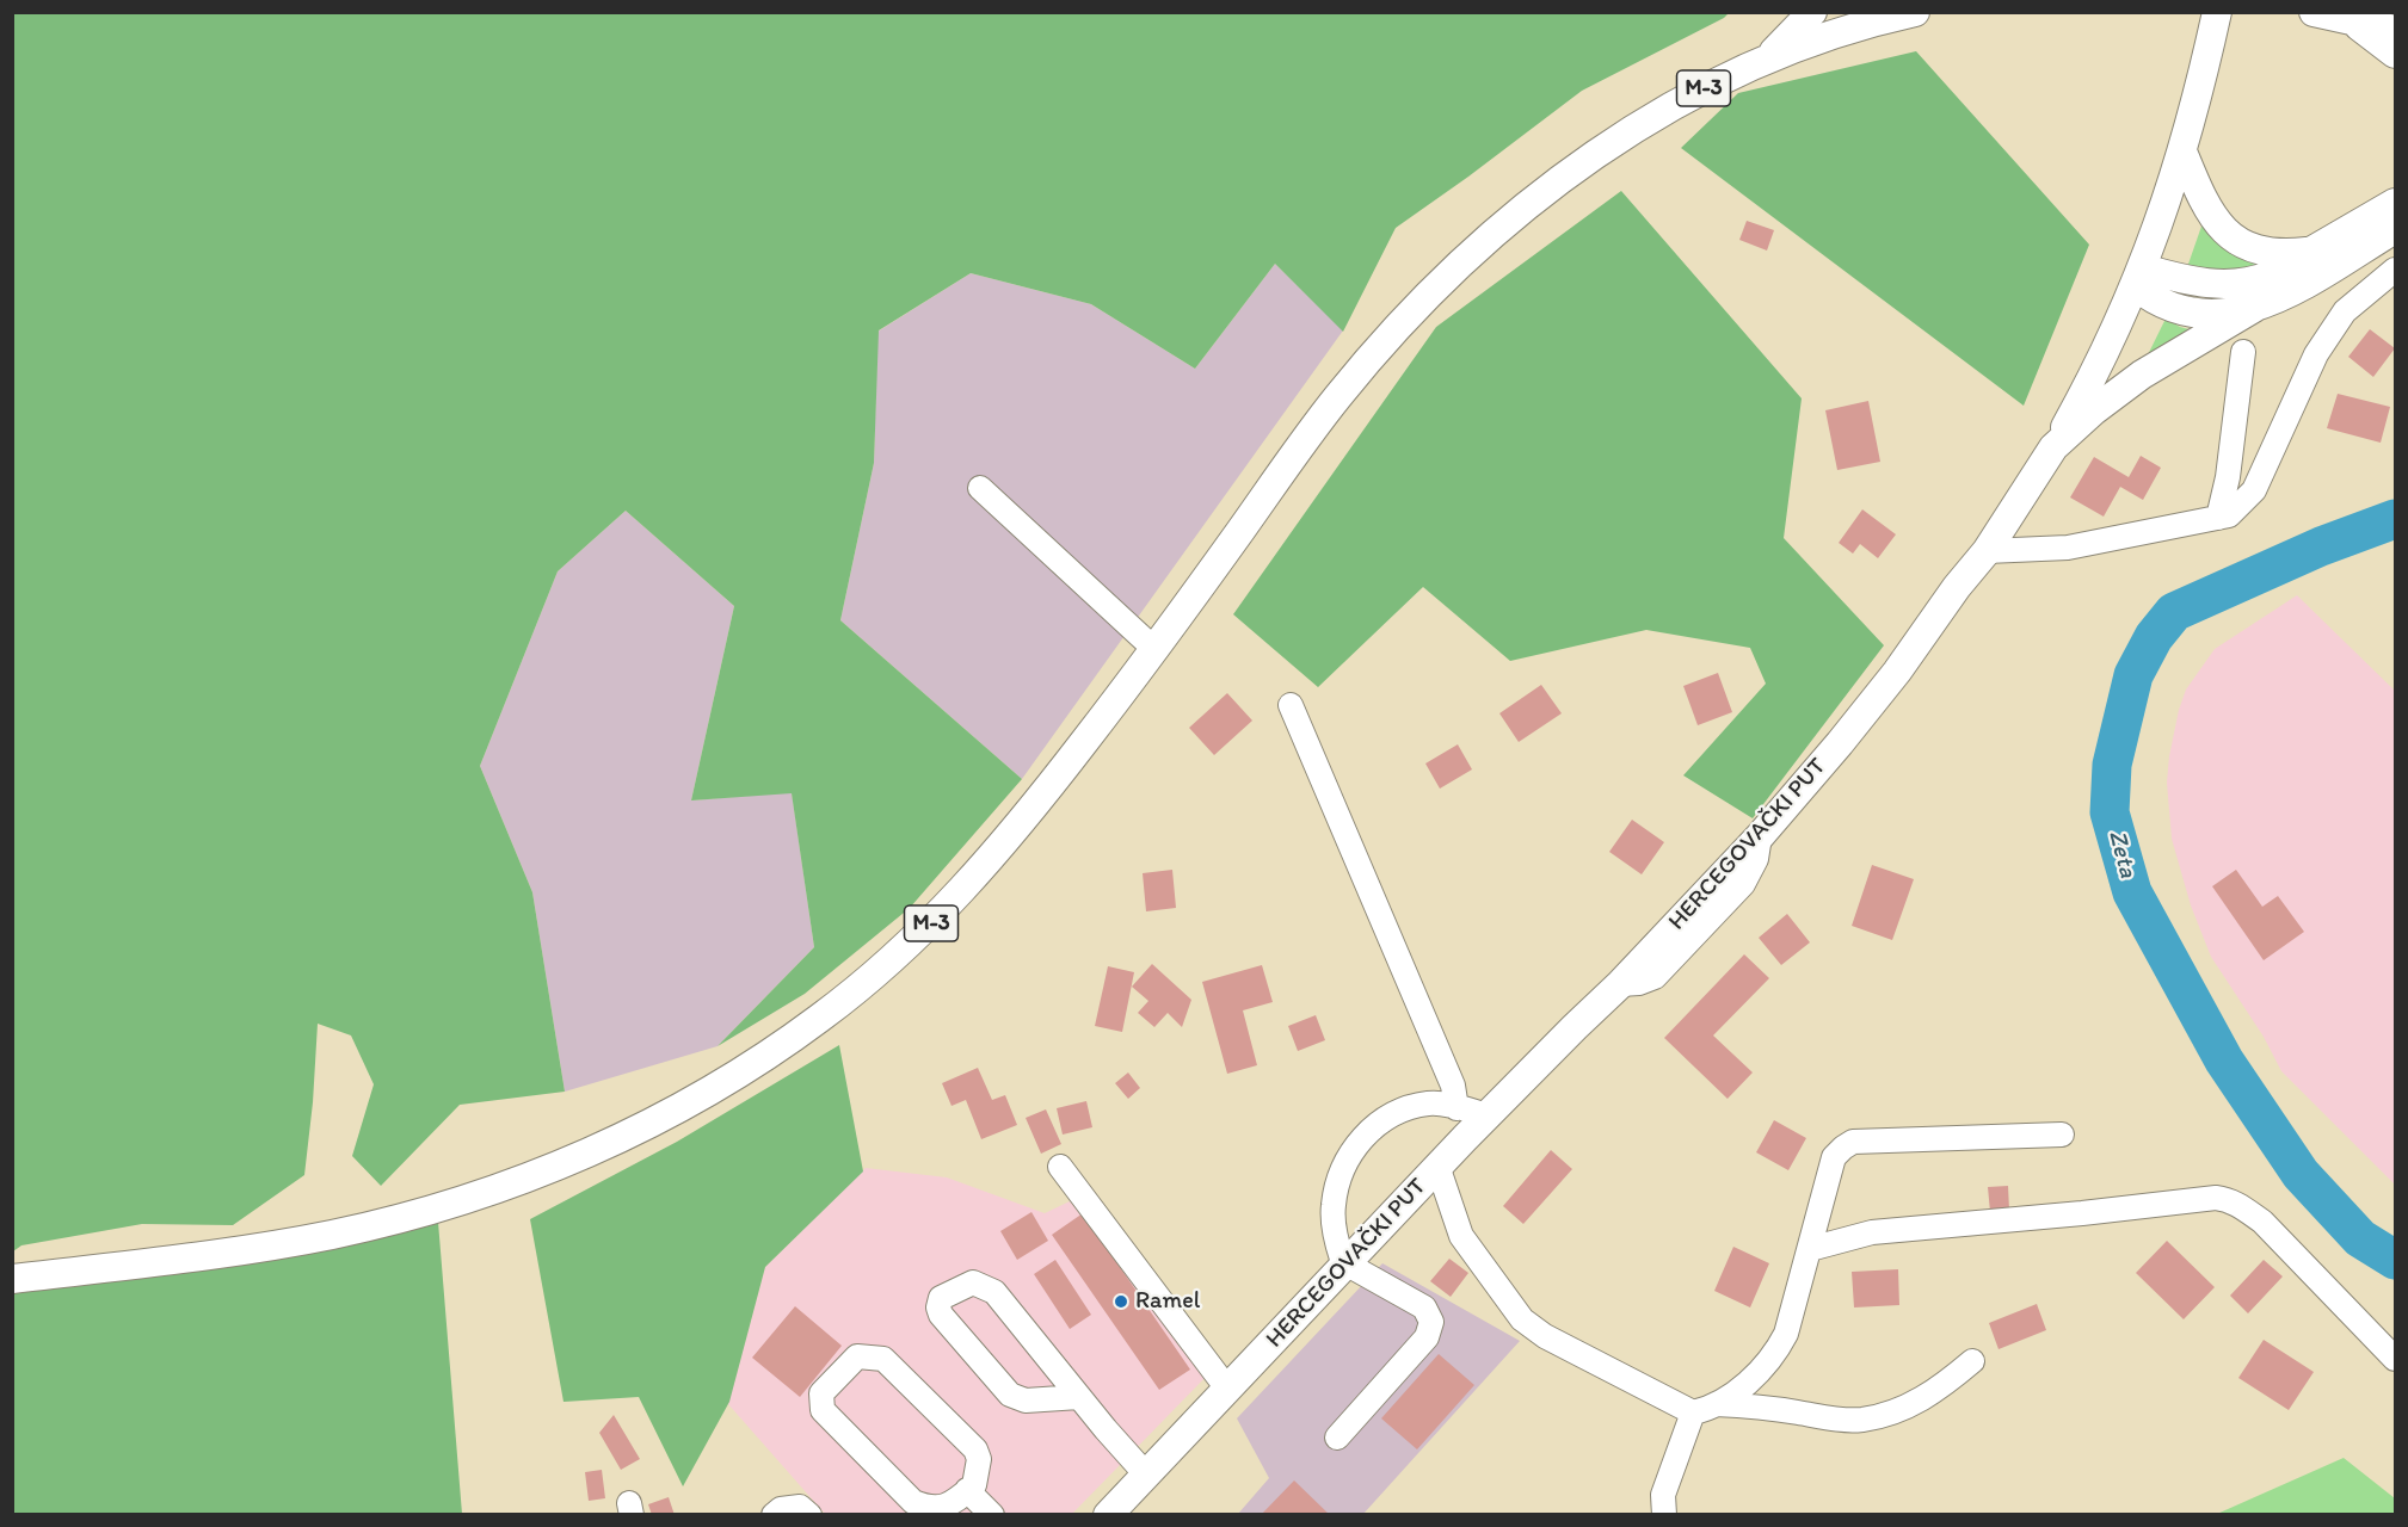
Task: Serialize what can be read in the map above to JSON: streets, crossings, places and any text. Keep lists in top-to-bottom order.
{
  "streets": {
    "main road": ["M-3", "HERCEGOVAČKI PUT"]
  },
  "water": ["Zeta"],
  "places": ["Ramel"]
}
